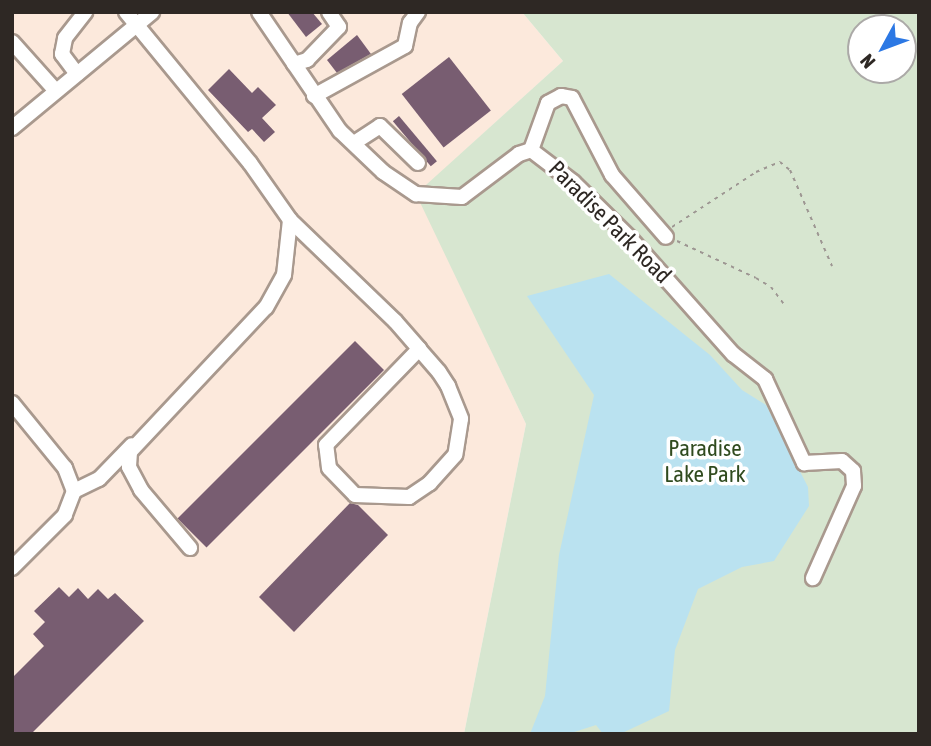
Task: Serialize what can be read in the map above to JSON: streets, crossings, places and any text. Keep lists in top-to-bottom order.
{
  "streets": {
    "street": ["Paradise Park Road"]
  },
  "parks": ["Paradise Lake Park"],
  "north": "bottom left"
}
